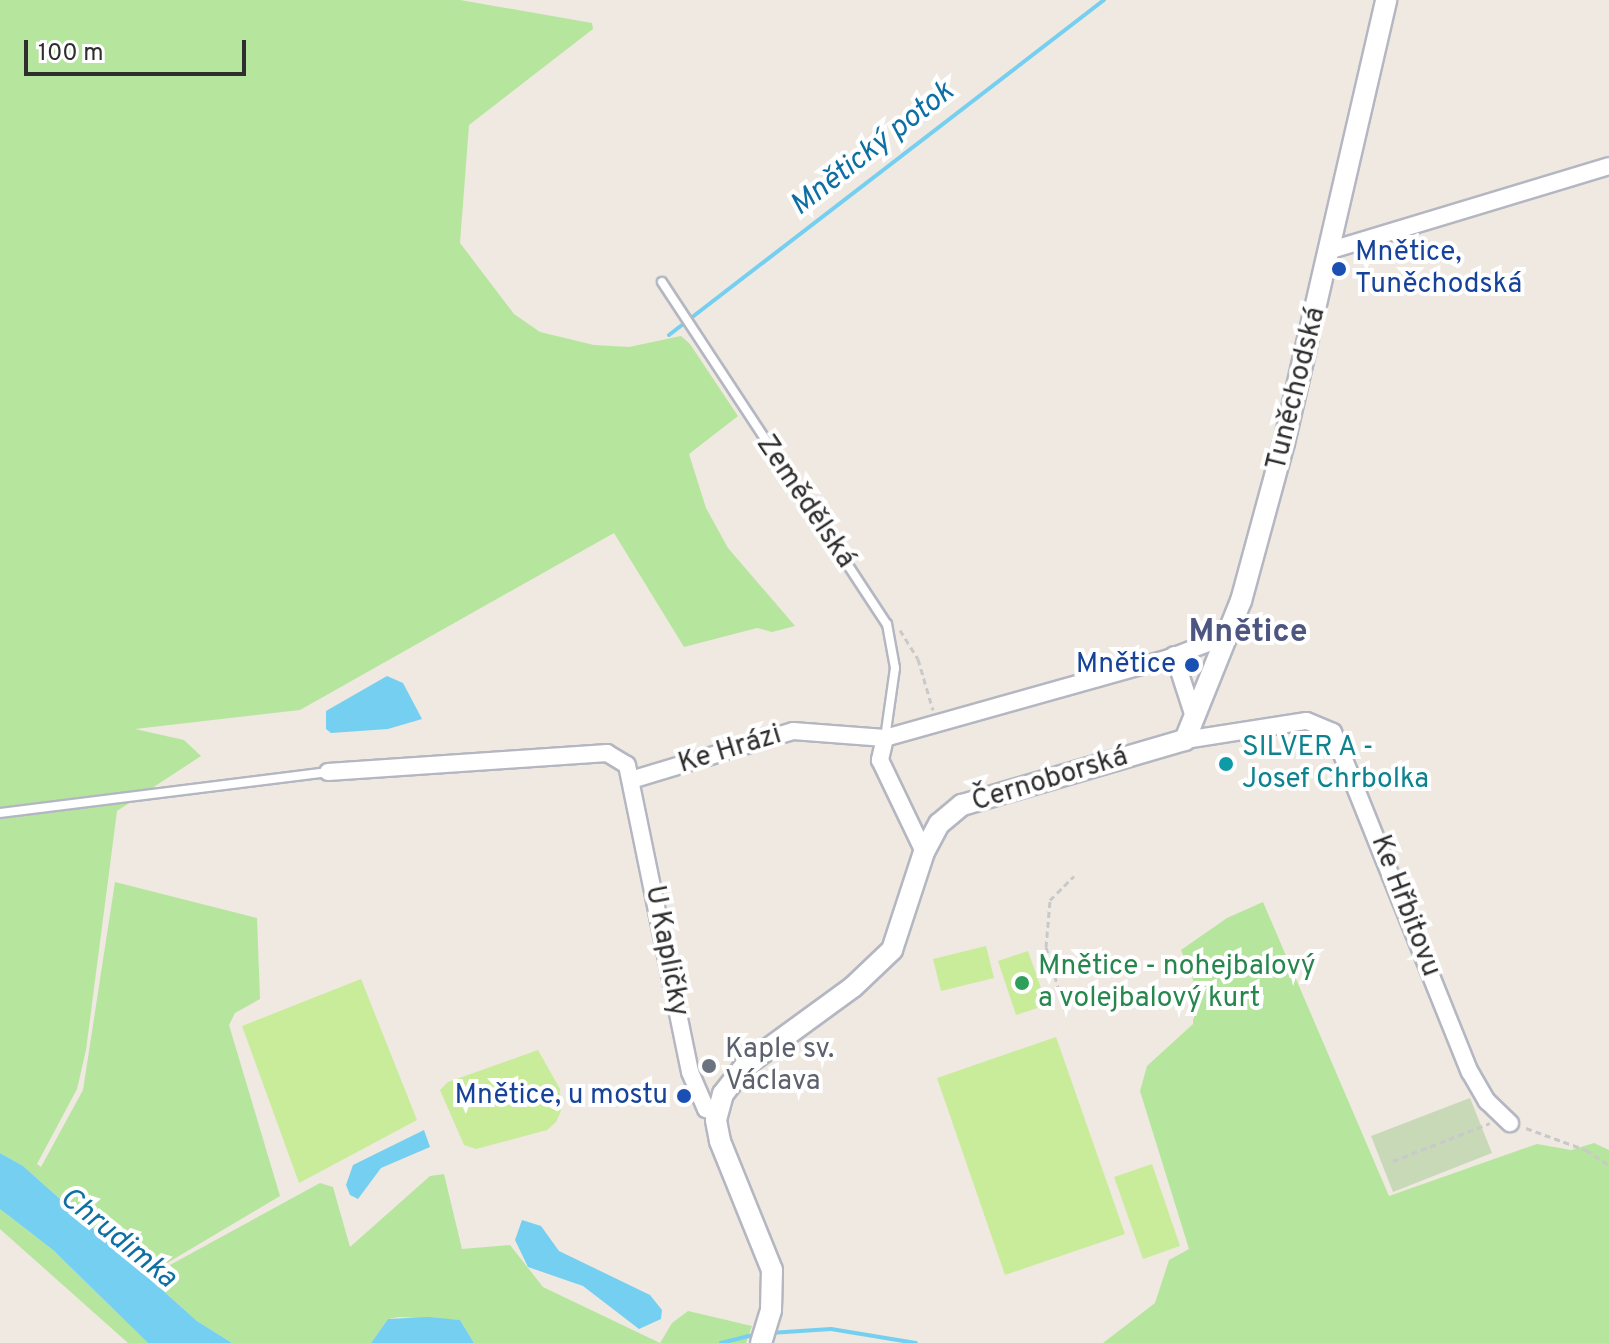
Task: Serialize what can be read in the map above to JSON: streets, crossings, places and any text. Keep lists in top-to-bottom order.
{
  "streets": {
    "street": [
      "Tuněchodská",
      "Ke Hrázi",
      "Černoborská",
      "Ke Hřbitovu",
      "U Kapličky"
    ],
    "lane": ["Zemědělská"]
  },
  "crossings": [
    ["Tuněchodská", "Ke Hrázi"],
    ["Zemědělská", "Ke Hrázi"],
    ["Ke Hrázi", "U Kapličky"],
    ["Černoborská", "Ke Hřbitovu"],
    ["Černoborská", "U Kapličky"]
  ],
  "districts": ["Mnětice"],
  "water": ["Mnětický potok", "Chrudimka"],
  "places": [
    "Mnětice, Tuněchodská",
    "Mnětice",
    "SILVER A - Josef Chrbolka",
    "Mnětice - nohejbalový a volejbalový kurt",
    "Kaple sv. Václava",
    "Mnětice, u mostu"
  ],
  "scale_bar": "100 m"
}
